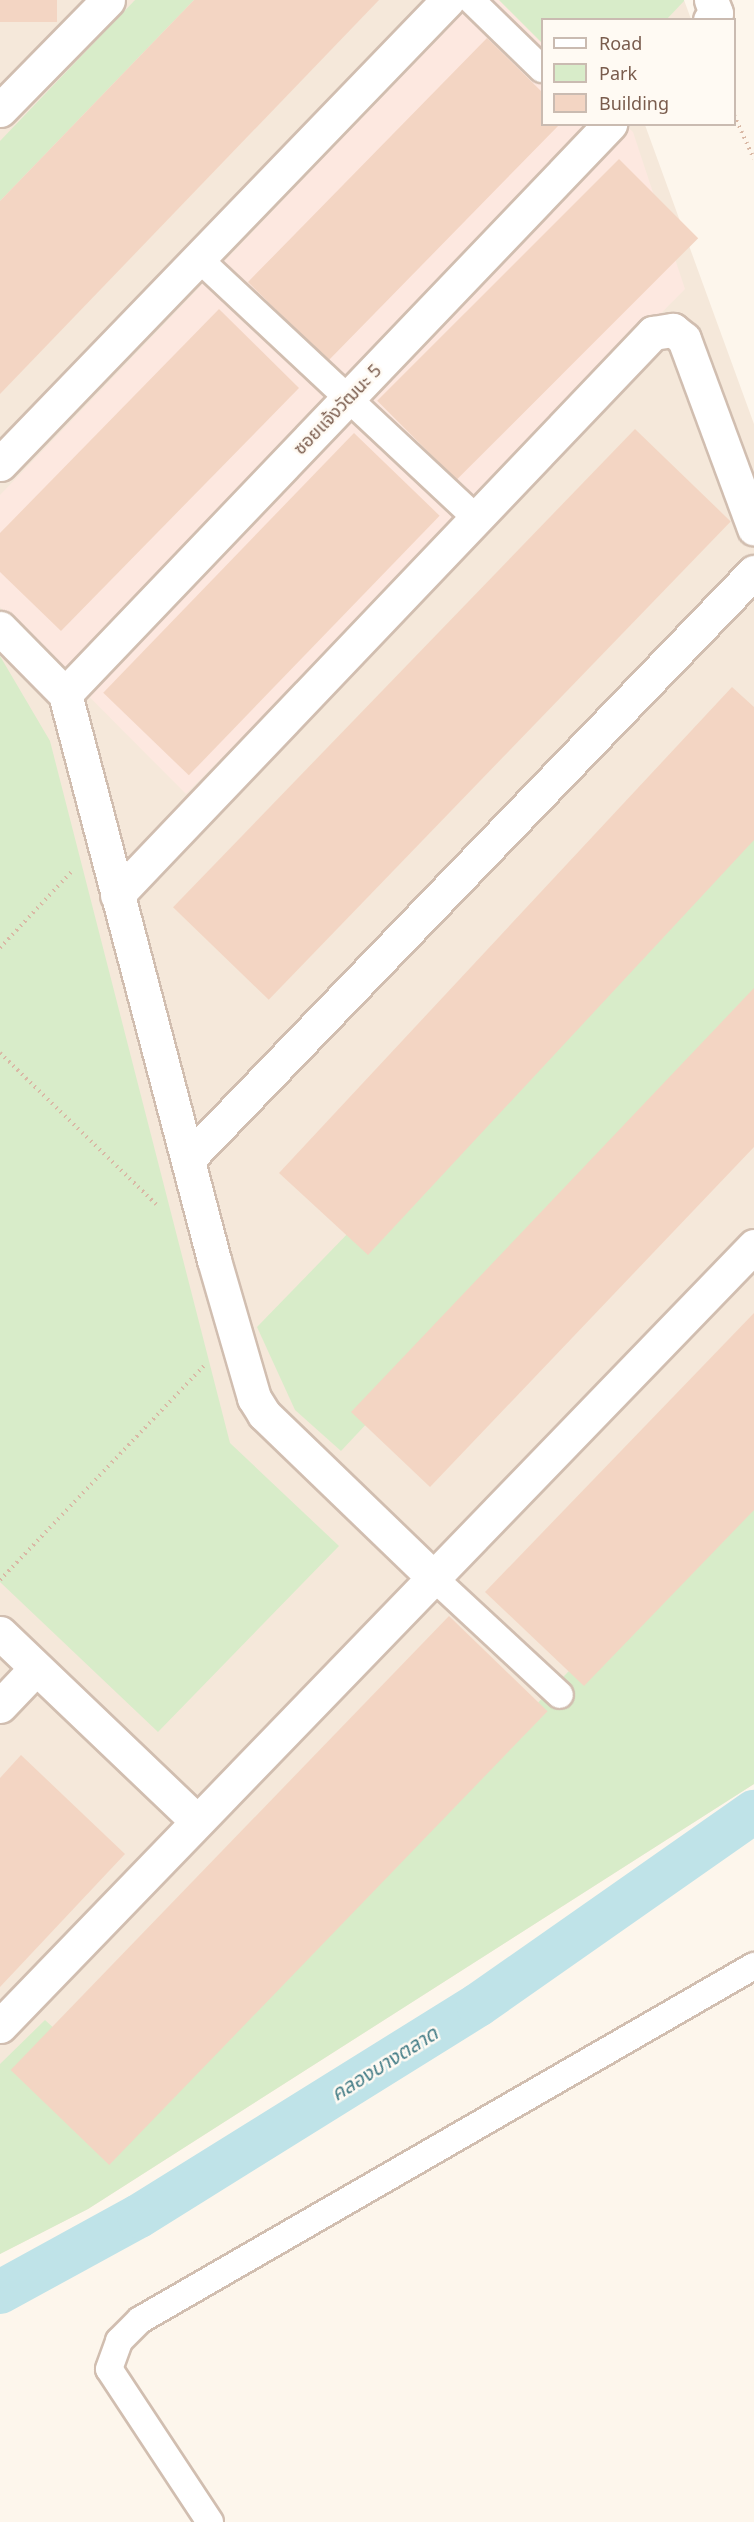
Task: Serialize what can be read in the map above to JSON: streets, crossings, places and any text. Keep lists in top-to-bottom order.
{
  "streets": {
    "street": ["ซอยแจ้งวัฒนะ 5"]
  },
  "water": ["คลองบางตลาด"],
  "legend": ["Road", "Park", "Building"]
}
